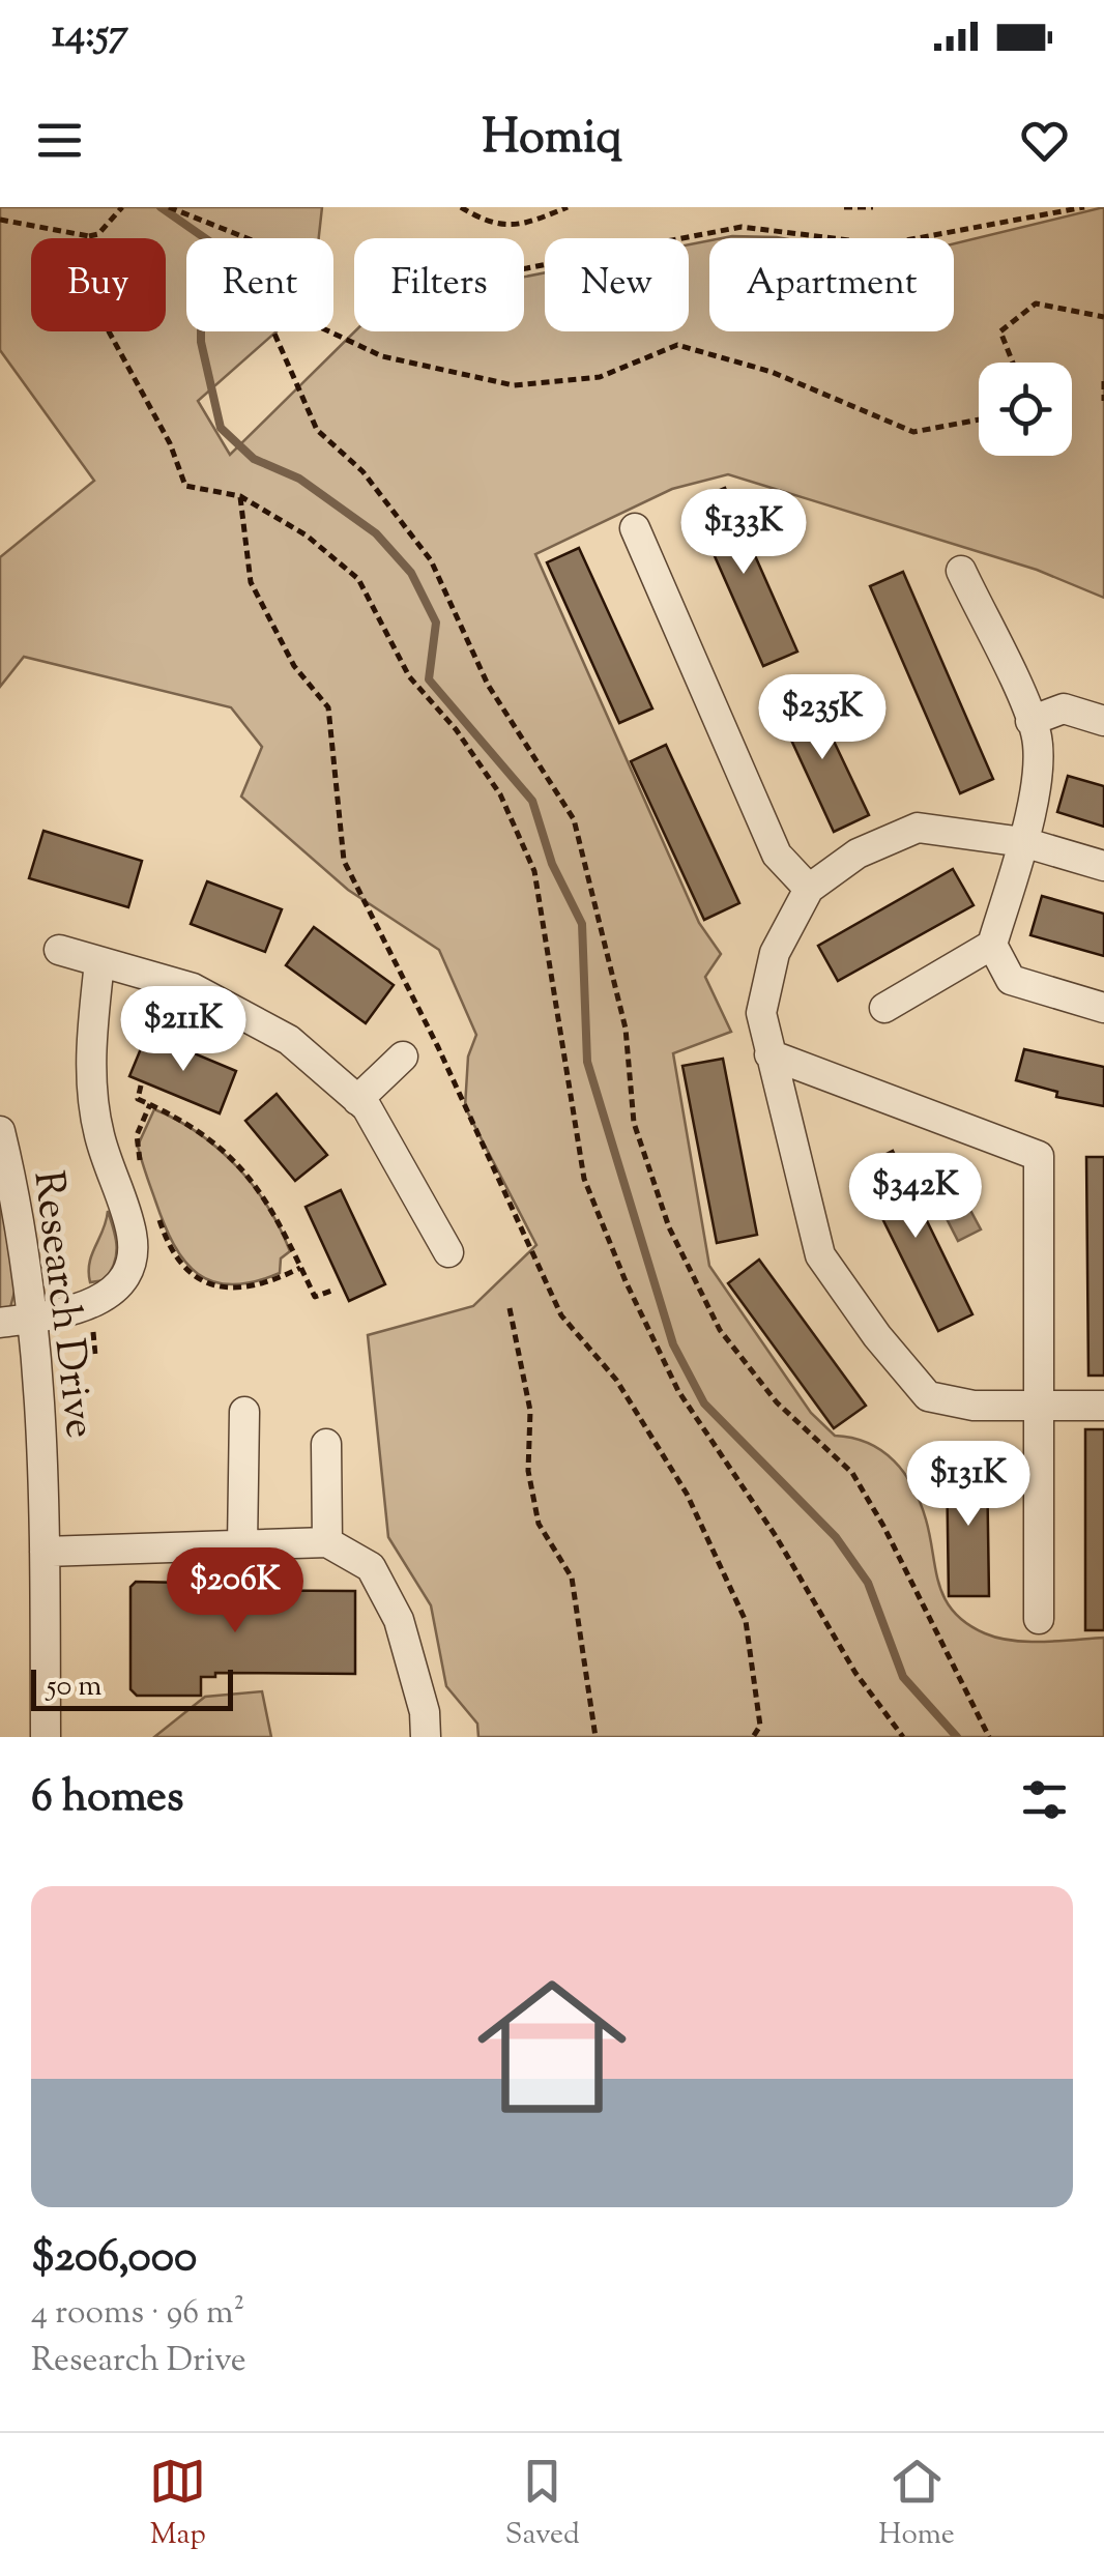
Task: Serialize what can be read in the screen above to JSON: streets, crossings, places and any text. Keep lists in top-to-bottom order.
{
  "streets": {
    "street": ["Research Drive"]
  },
  "scale_bar": "50 m",
  "page": {
    "status": "14:57",
    "header": "Homiq",
    "chip": [
      "Buy",
      "Rent",
      "Filters",
      "New",
      "Apartment"
    ],
    "price": [
      "$133K",
      "$235K",
      "$211K",
      "$342K",
      "$131K",
      "$206K"
    ],
    "scale": "50 m",
    "heading": "6 homes",
    "list": [
      {
        "name": "$206,000",
        "note": "4 rooms · 96 m² · Research Drive"
      }
    ],
    "tabs": ["Map", "Saved", "Home"]
  }
}
